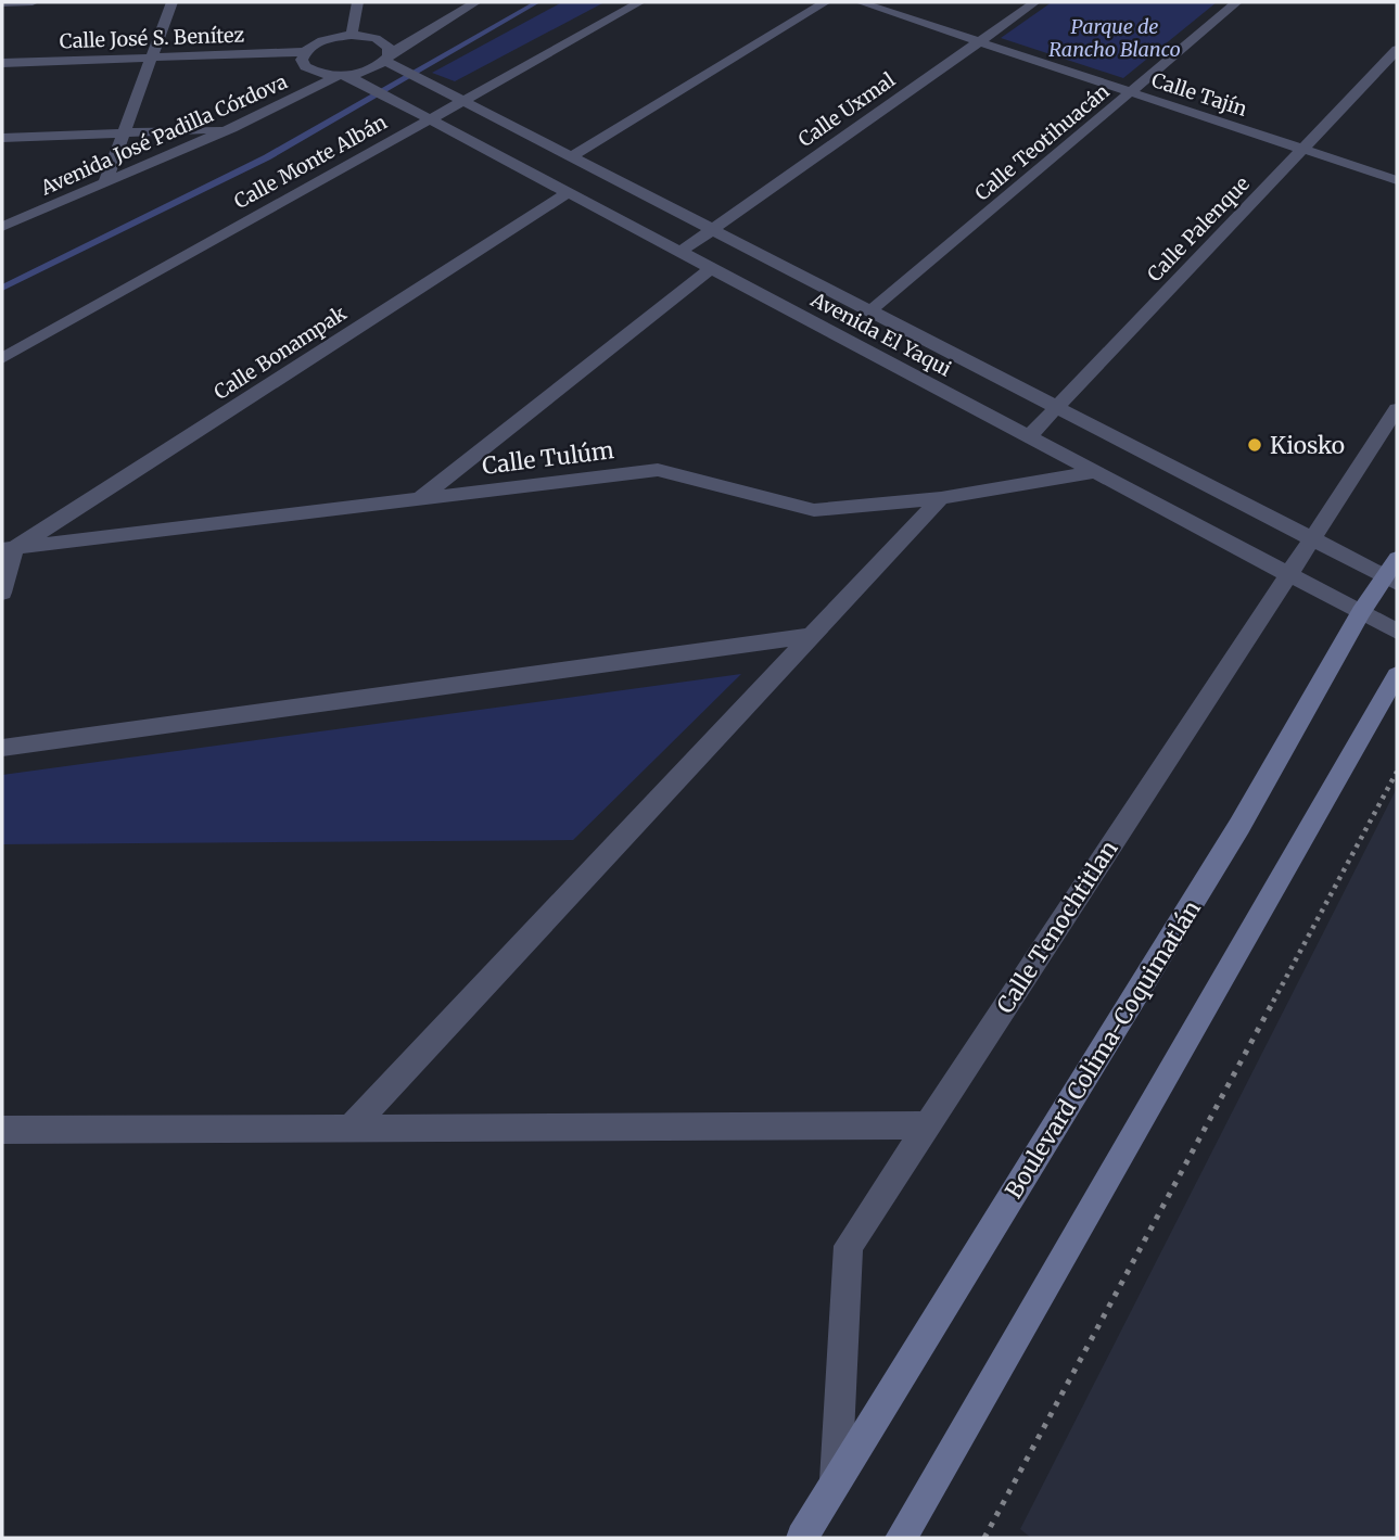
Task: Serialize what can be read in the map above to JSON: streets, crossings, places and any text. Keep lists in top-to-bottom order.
{
  "streets": {
    "main road": ["Boulevard Colima-Coquimatlán"],
    "street": [
      "Calle José S. Benítez",
      "Calle Tajín",
      "Calle Uxmal",
      "Avenida José Padilla Córdova",
      "Calle Teotihuacán",
      "Calle Monte Albán",
      "Calle Palenque",
      "Avenida El Yaqui",
      "Calle Bonampak",
      "Calle Tulúm",
      "Calle Tenochtitlan"
    ]
  },
  "crossings": [
    ["Calle José S. Benítez", "Avenida El Yaqui"],
    ["Calle Tajín", "Calle Uxmal"],
    ["Calle Tajín", "Calle Teotihuacán"],
    ["Calle Tajín", "Calle Palenque"],
    ["Calle Uxmal", "Avenida El Yaqui"],
    ["Avenida José Padilla Córdova", "Avenida El Yaqui"],
    ["Calle Teotihuacán", "Avenida El Yaqui"],
    ["Calle Monte Albán", "Avenida El Yaqui"],
    ["Calle Palenque", "Avenida El Yaqui"],
    ["Avenida El Yaqui", "Calle Bonampak"],
    ["Avenida El Yaqui", "Calle Tulúm"],
    ["Avenida El Yaqui", "Calle Tenochtitlan"],
    ["Avenida El Yaqui", "Boulevard Colima-Coquimatlán"],
    ["Calle Bonampak", "Calle Tulúm"],
    ["Calle Tenochtitlan", "Boulevard Colima-Coquimatlán"]
  ],
  "parks": ["Parque de Rancho Blanco"],
  "places": ["Kiosko"]
}
